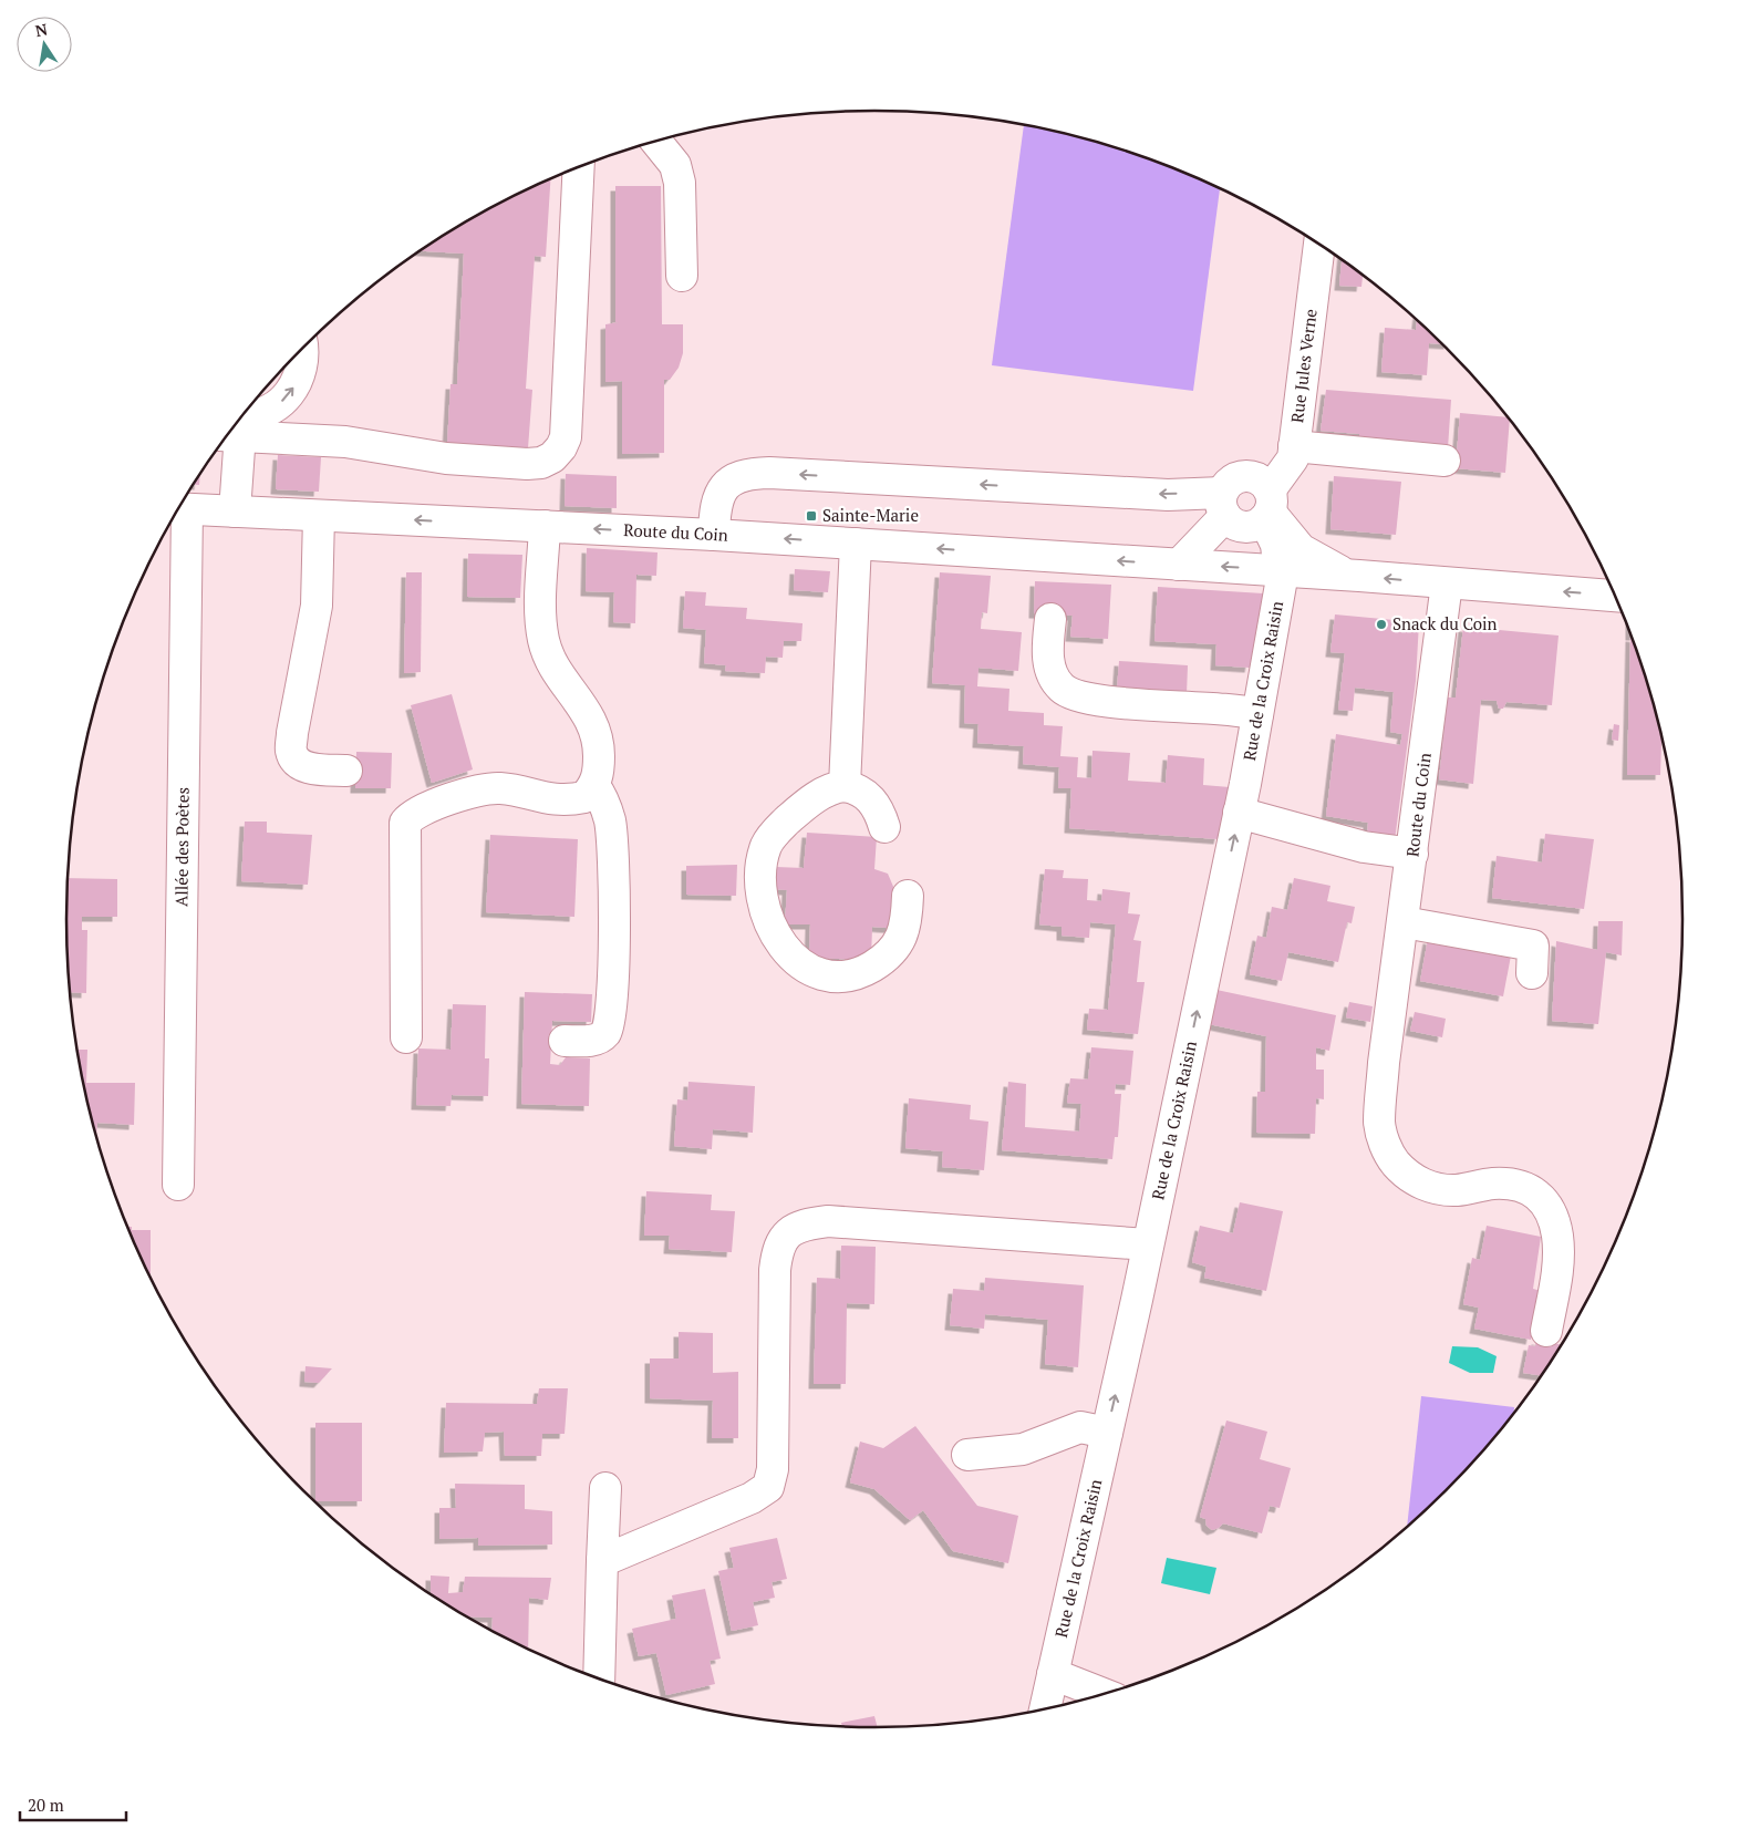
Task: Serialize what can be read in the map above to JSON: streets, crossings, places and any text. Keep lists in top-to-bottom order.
{
  "streets": {
    "street": [
      "Rue Jules Verne",
      "Route du Coin",
      "Rue de la Croix Raisin",
      "Allée des Poètes"
    ]
  },
  "crossings": [
    ["Rue Jules Verne", "Route du Coin"],
    ["Rue Jules Verne", "Rue de la Croix Raisin"],
    ["Route du Coin", "Rue de la Croix Raisin"],
    ["Route du Coin", "Allée des Poètes"]
  ],
  "one_way": ["Rue de la Croix Raisin"],
  "places": {
    "transit": ["Sainte-Marie"],
    "other": ["Snack du Coin"]
  },
  "scale_bar": "20 m",
  "north": "top"
}
